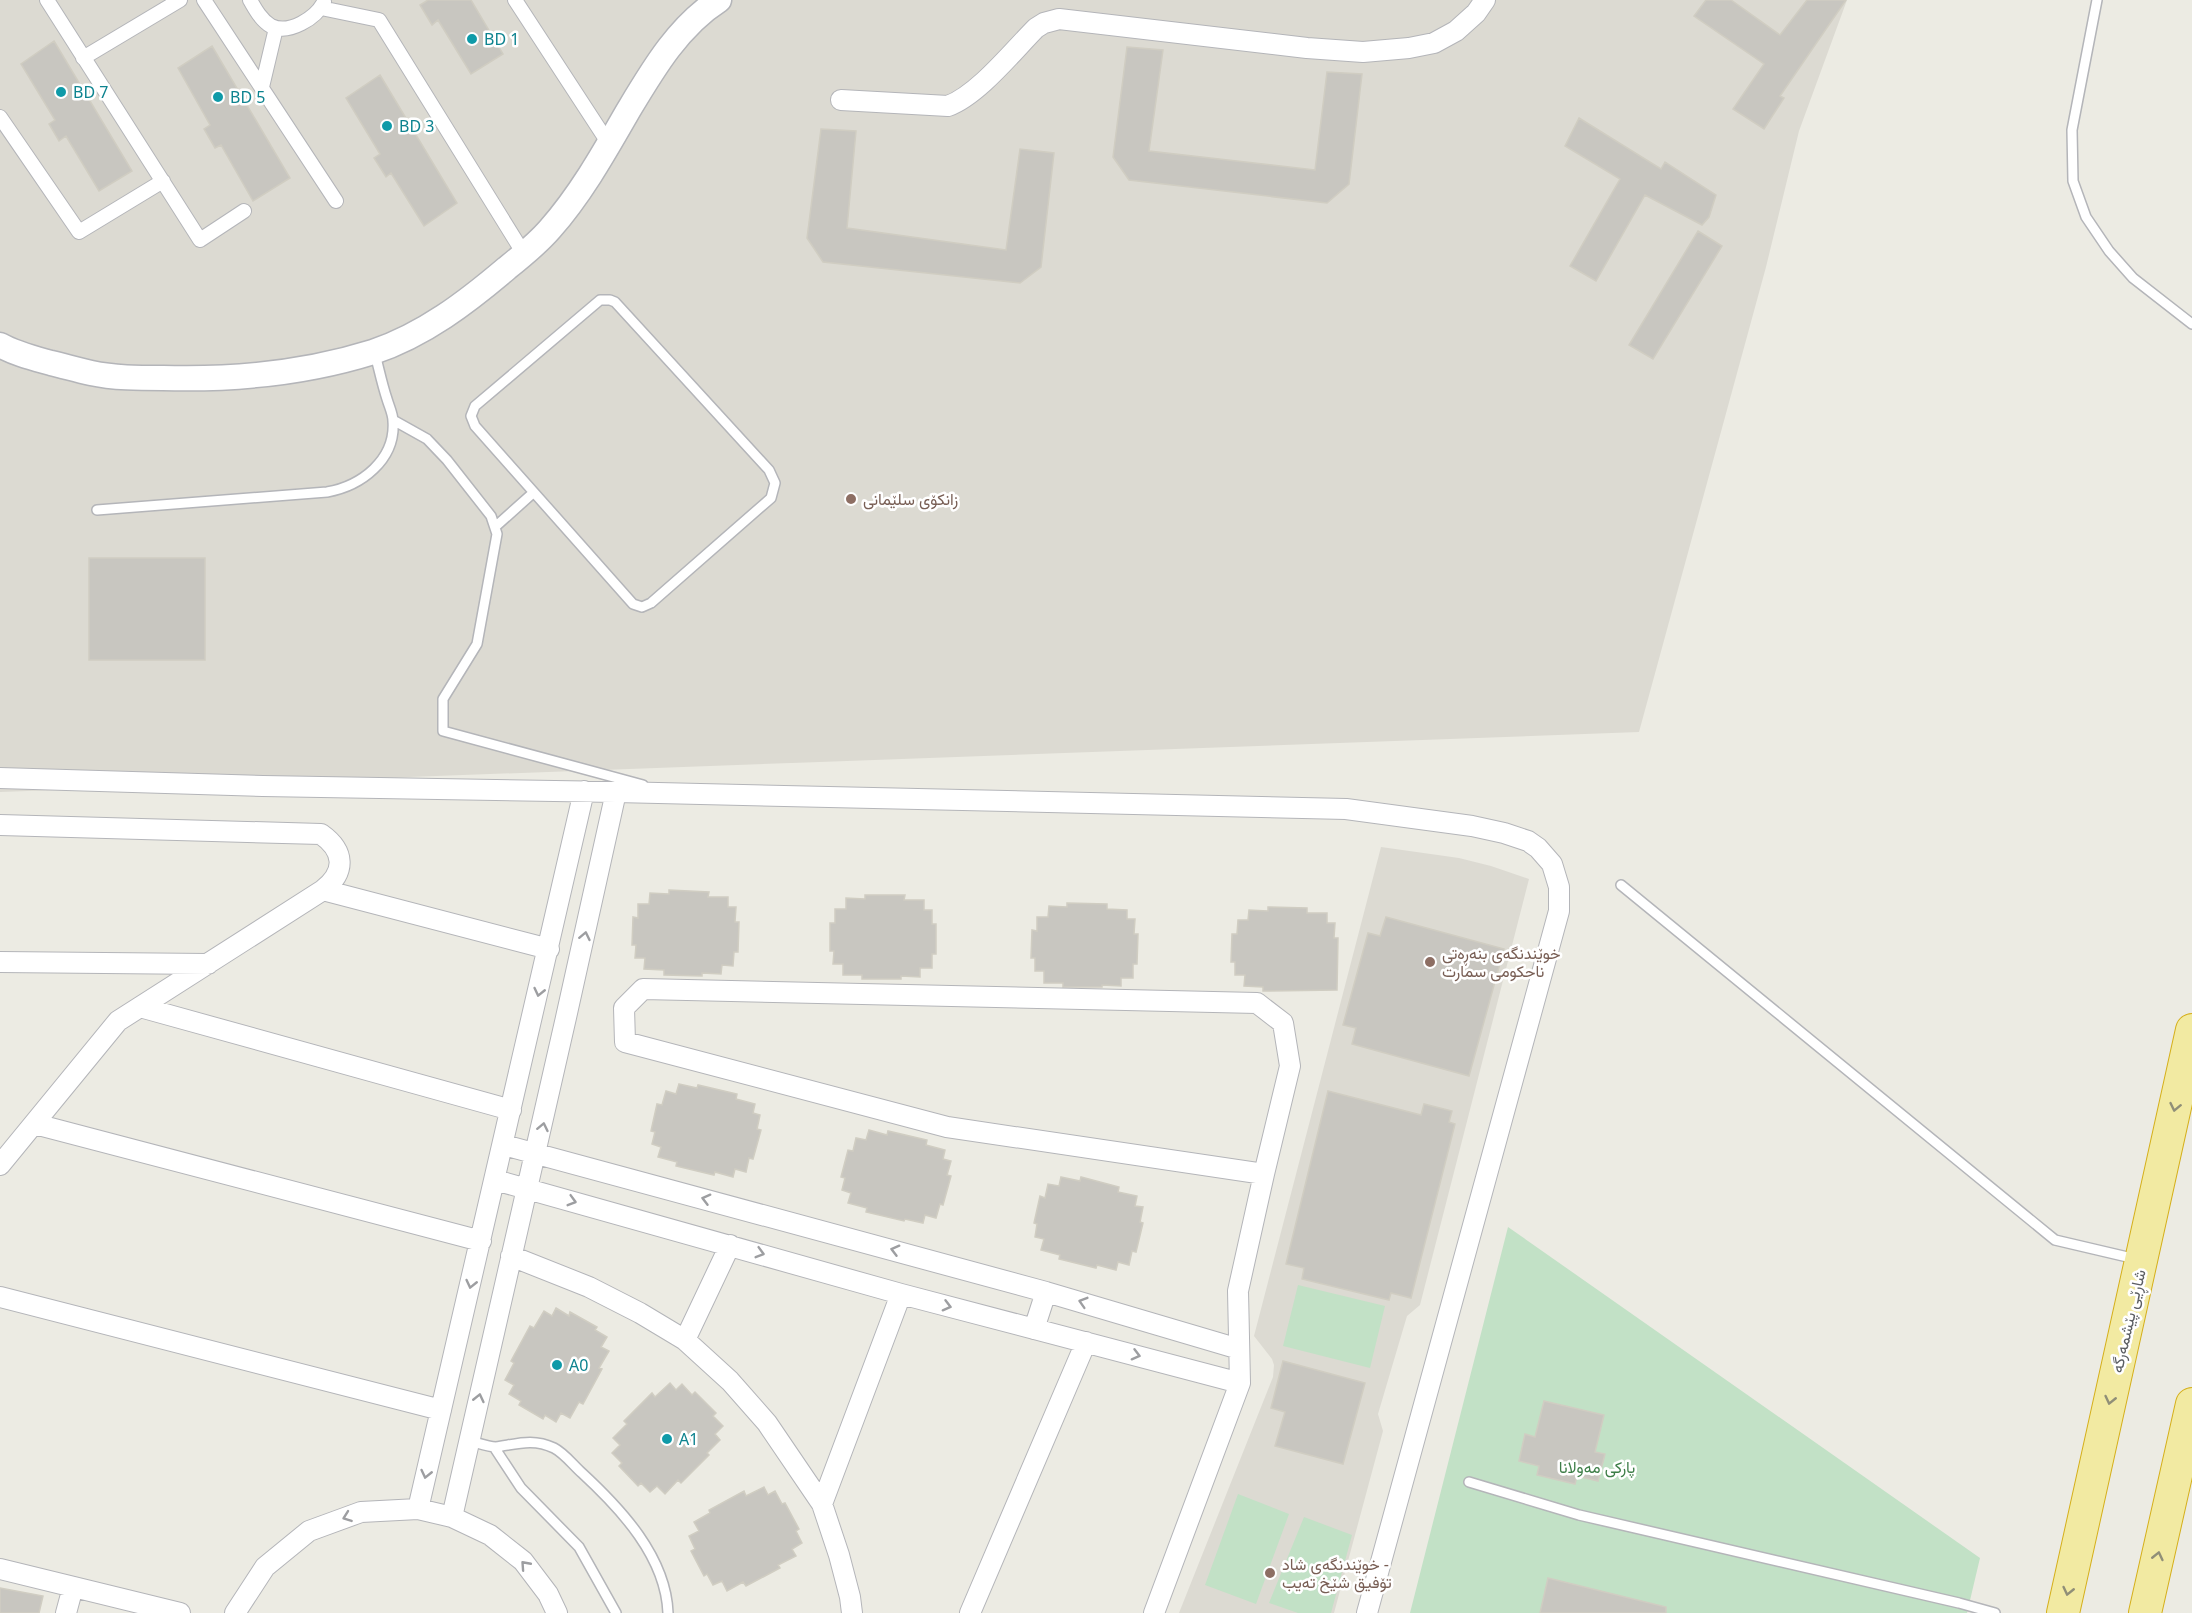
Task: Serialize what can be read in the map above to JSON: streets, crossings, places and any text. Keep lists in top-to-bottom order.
{
  "streets": {
    "highway": ["شاڕێی پێشمەرگە"]
  },
  "parks": ["پارکی مەولانا"],
  "places": [
    "BD 1",
    "BD 7",
    "BD 5",
    "BD 3",
    "زانکۆی سلێمانی",
    "خوێندنگەی بنەڕەتی ناحکومی سمارت",
    "A0",
    "A1",
    "خوێندنگەی شاد - تۆفیق شێخ تەیب"
  ]
}
